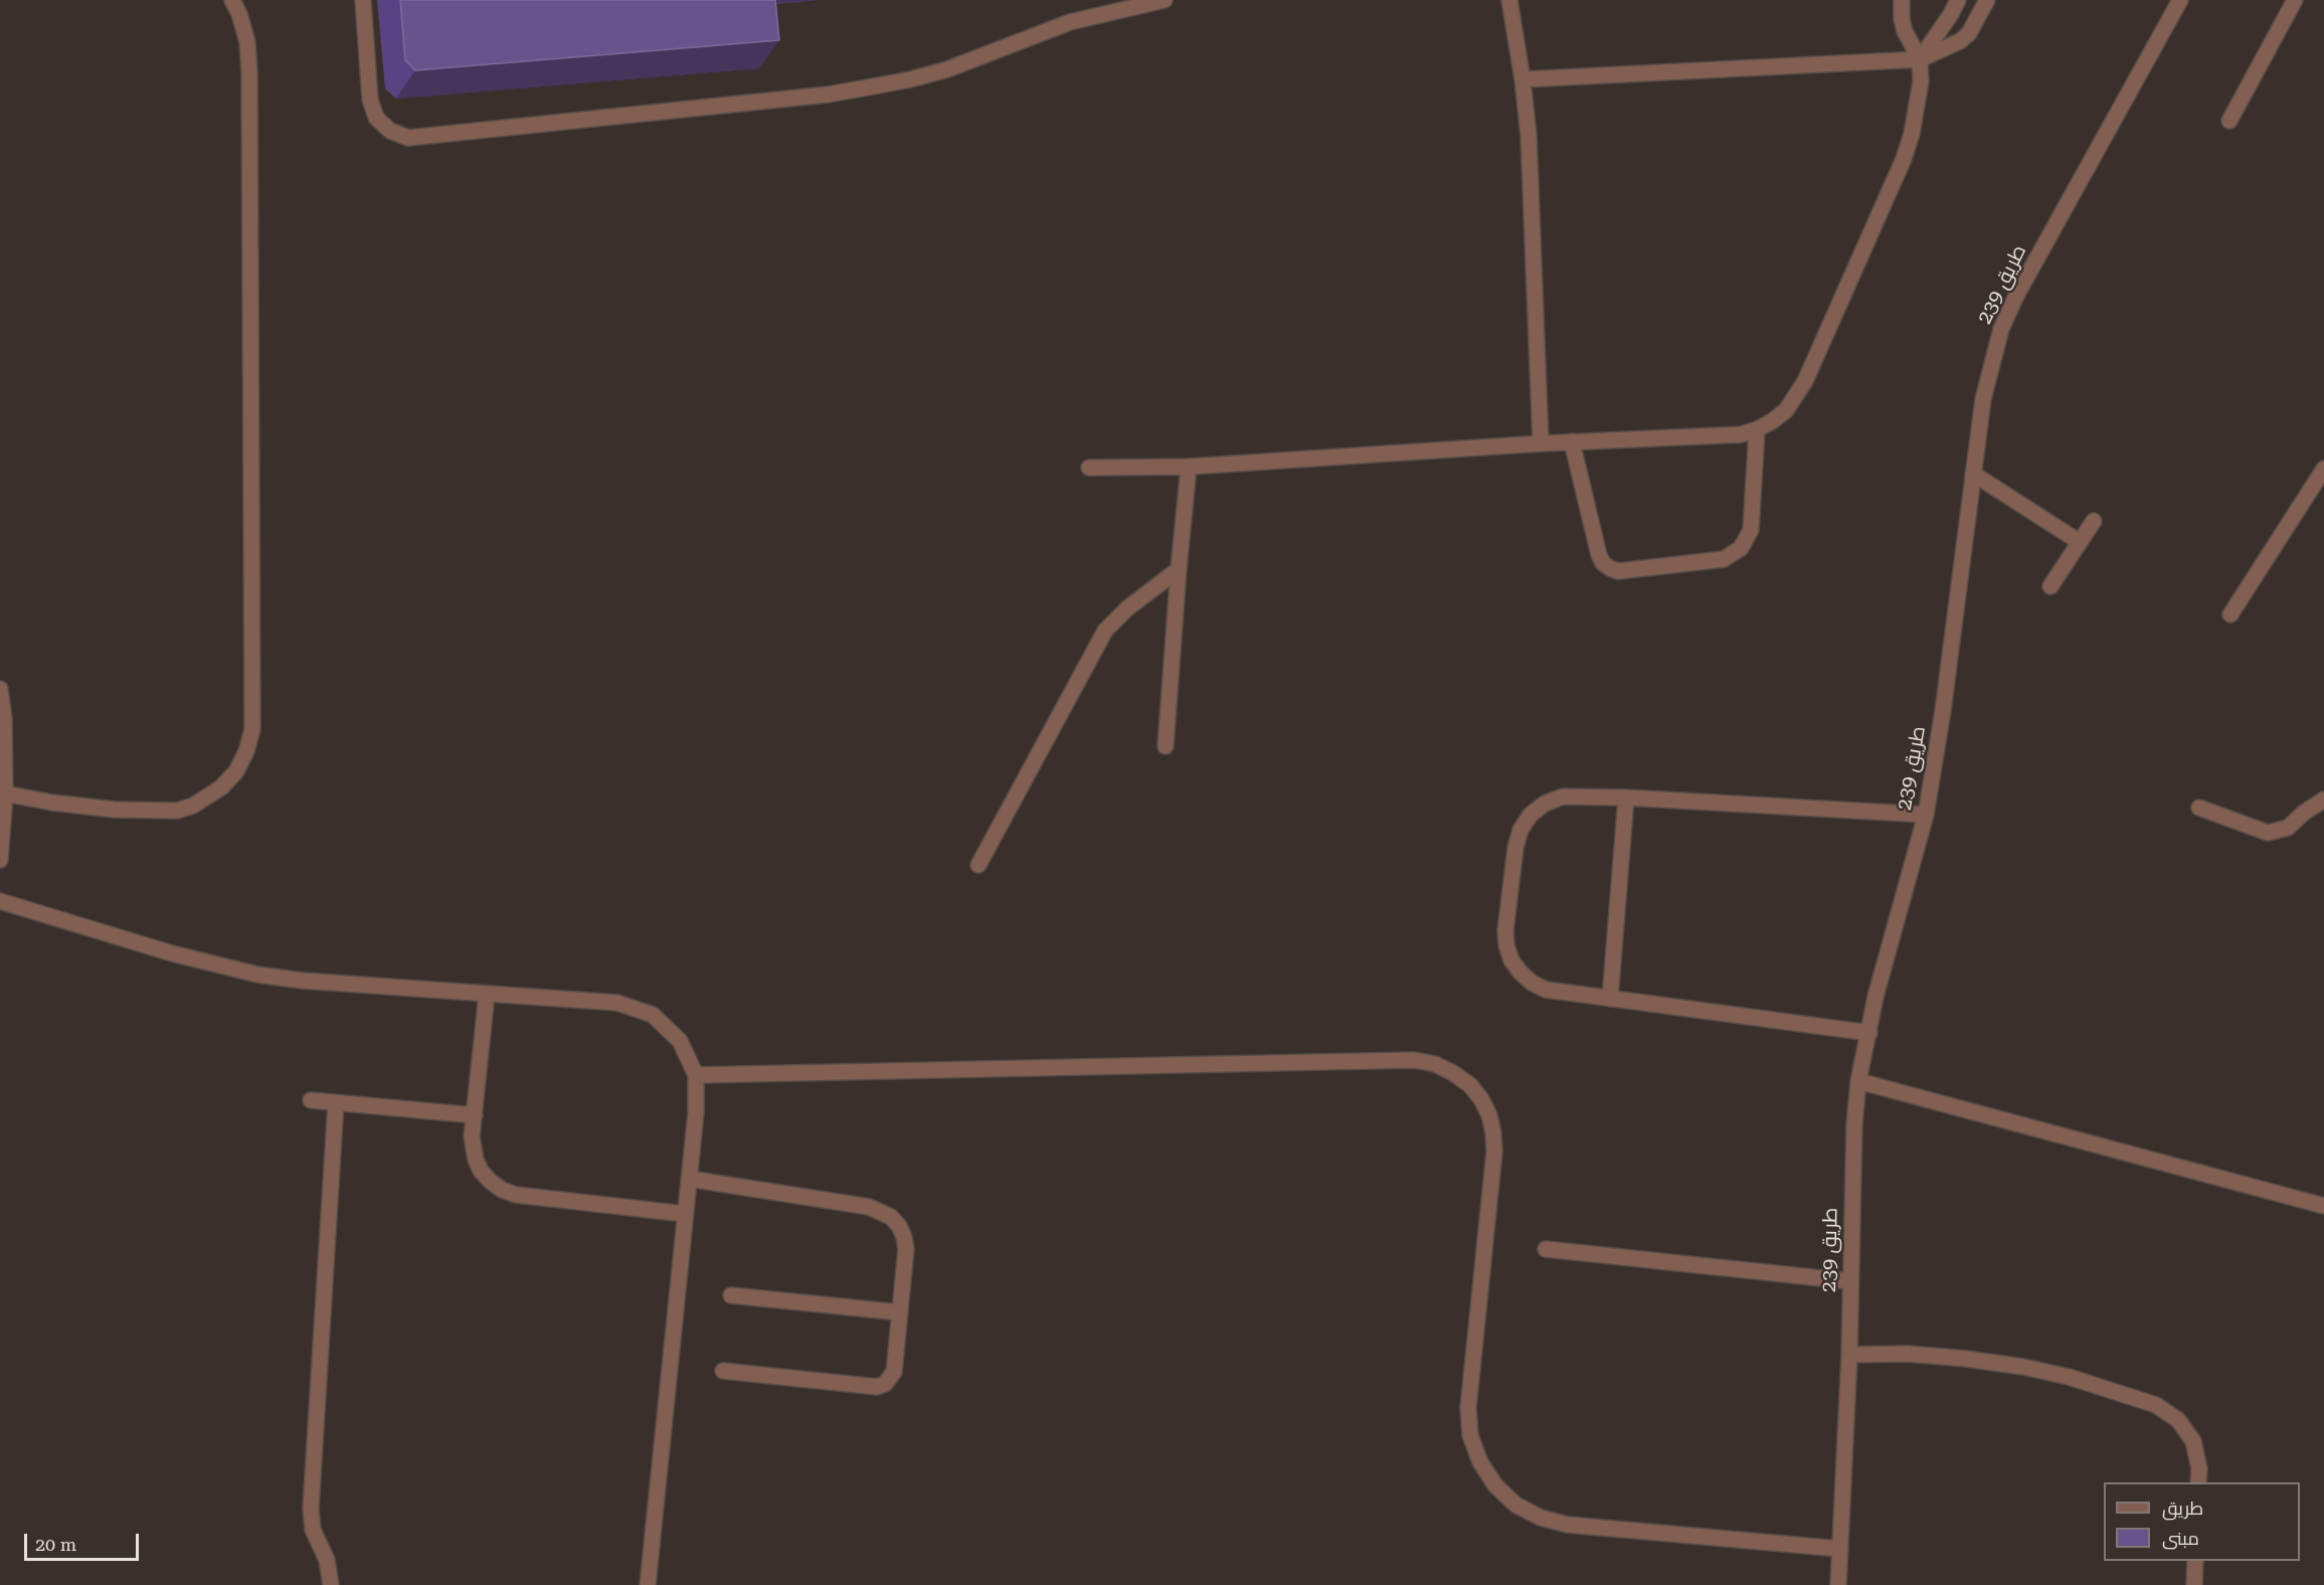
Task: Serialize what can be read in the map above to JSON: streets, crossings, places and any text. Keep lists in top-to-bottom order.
{
  "streets": {
    "lane": ["طريق 239"]
  },
  "legend": ["طريق", "مبنى"],
  "scale_bar": "20 m"
}
